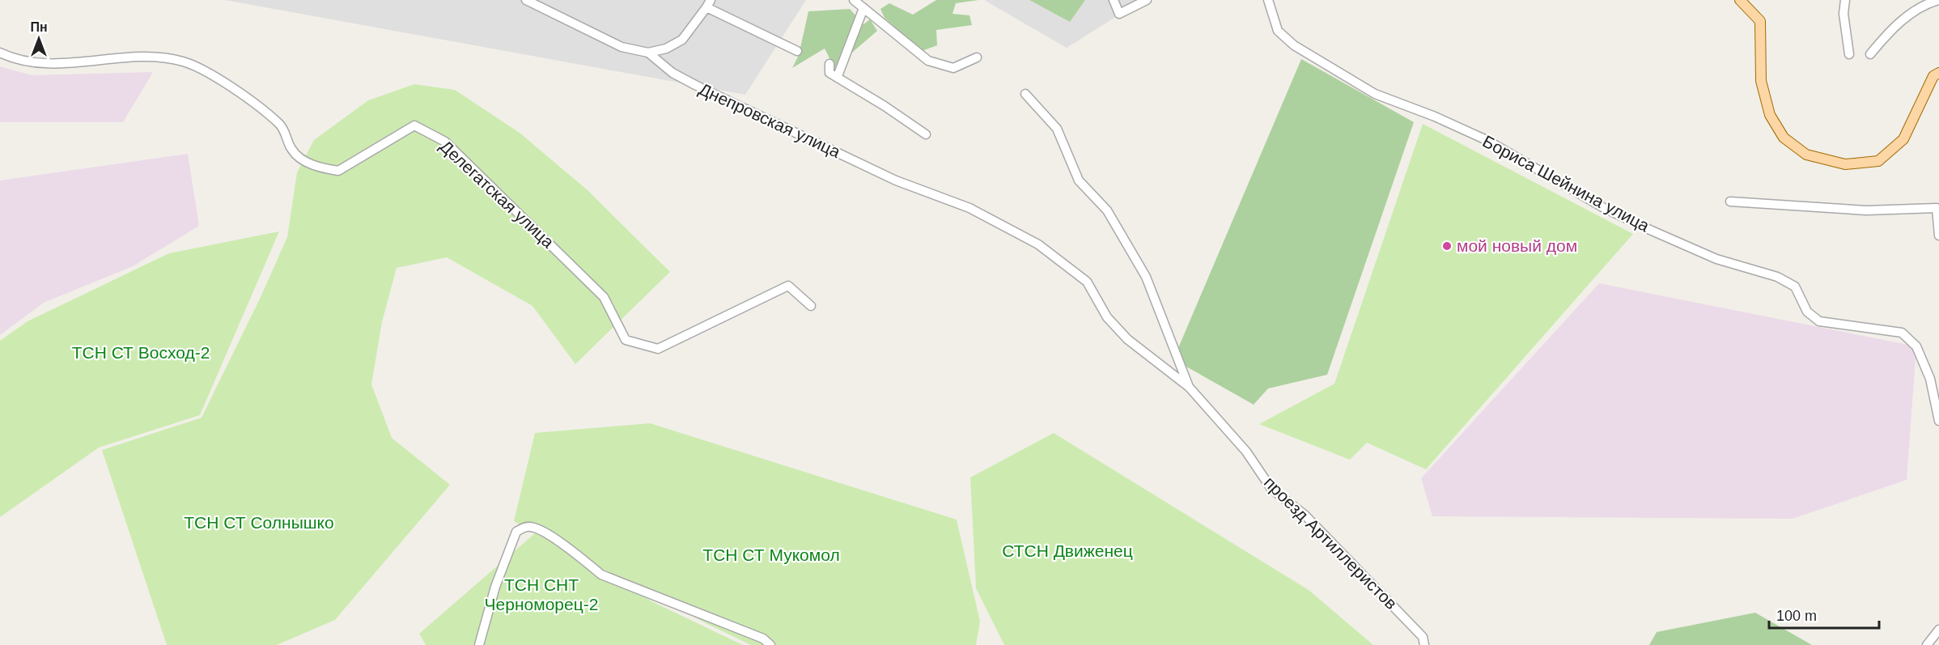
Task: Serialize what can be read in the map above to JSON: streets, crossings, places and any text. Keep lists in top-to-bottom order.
{
  "streets": {
    "street": [
      "Днепровская улица",
      "Бориса Шейнина улица",
      "Делегатская улица",
      "проезд Артиллеристов"
    ]
  },
  "crossings": [
    ["Днепровская улица", "проезд Артиллеристов"]
  ],
  "parks": [
    "ТСН СТ Восход-2",
    "ТСН СТ Солнышко",
    "СТСН Движенец",
    "ТСН СТ Мукомол",
    "ТСН СНТ Черноморец-2"
  ],
  "places": ["мой новый дом"],
  "scale_bar": "100 m",
  "north": "top"
}
